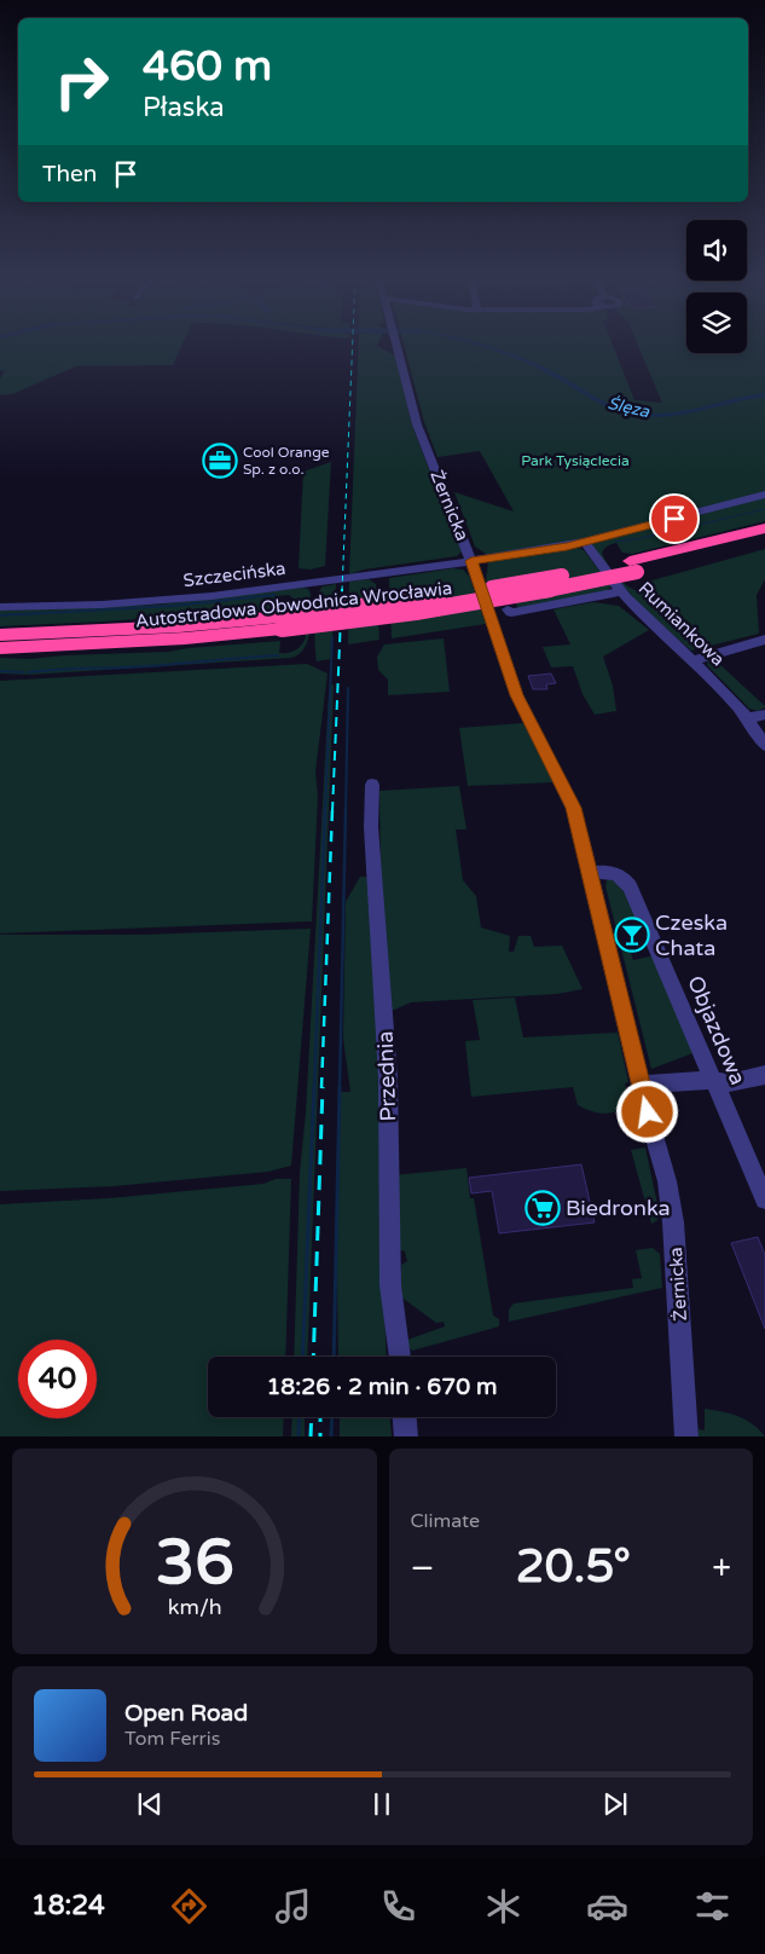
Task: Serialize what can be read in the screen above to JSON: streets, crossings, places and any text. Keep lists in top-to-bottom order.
{
  "streets": {
    "highway": ["Autostradowa Obwodnica Wrocławia"],
    "street": [
      "Żernicka",
      "Szczecińska",
      "Rumiankowa",
      "Objazdowa",
      "Przednia"
    ]
  },
  "crossings": [
    ["Żernicka", "Szczecińska"],
    ["Żernicka", "Objazdowa"]
  ],
  "water": ["Ślęza"],
  "parks": ["Park Tysiąclecia"],
  "places": {
    "office": ["Cool Orange Sp. z o.o."],
    "bar": ["Czeska Chata"],
    "supermarket": ["Biedronka"]
  },
  "page": {
    "turn": ["460 m", "Płaska"],
    "then": "Then",
    "limit": "40",
    "trip": "18:26 · 2 min · 670 m",
    "tile": "Climate",
    "heat": ["−", "20.5°", "+"],
    "song": ["Open Road", "Tom Ferris"],
    "tabs": "18:24",
    "gauge": ["36", "km/h"]
  }
}
